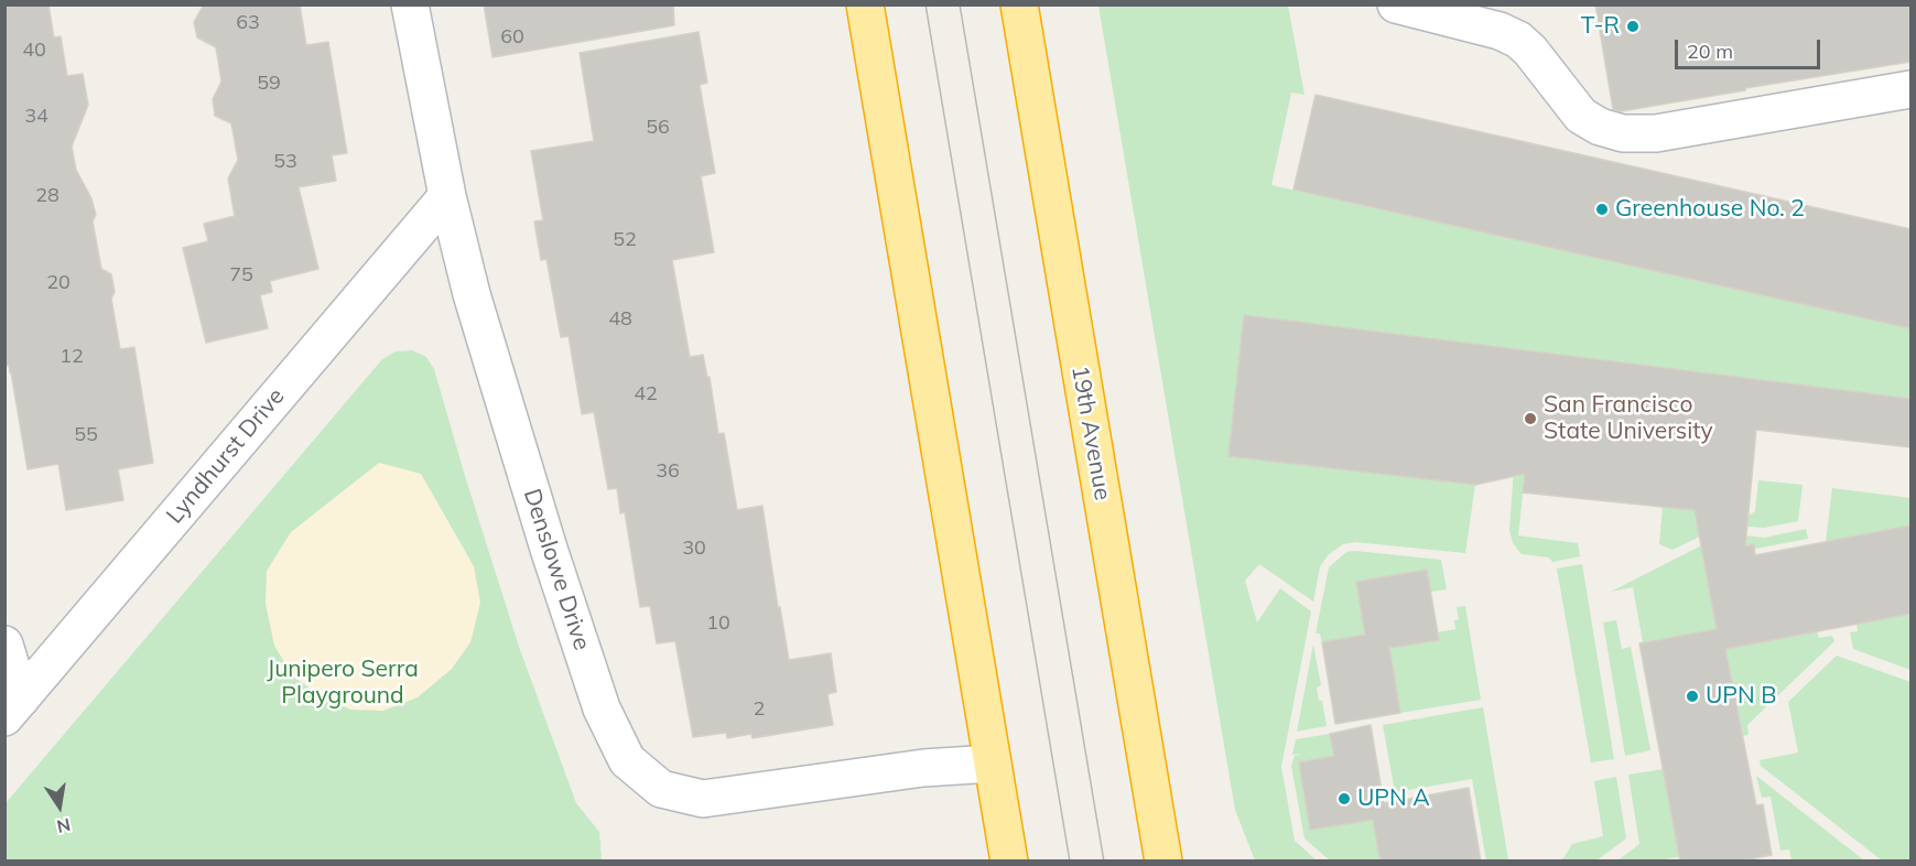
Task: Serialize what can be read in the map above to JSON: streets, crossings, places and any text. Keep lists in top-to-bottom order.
{
  "streets": {
    "highway": ["19th Avenue"],
    "street": ["Lyndhurst Drive", "Denslowe Drive"]
  },
  "crossings": [
    ["Lyndhurst Drive", "Denslowe Drive"]
  ],
  "parks": ["Junipero Serra Playground"],
  "places": [
    "T-R",
    "Greenhouse No. 2",
    "San Francisco State University",
    "UPN B",
    "UPN A"
  ],
  "house_numbers": [
    "63",
    "60",
    "40",
    "59",
    "34",
    "56",
    "53",
    "28",
    "52",
    "75",
    "20",
    "48",
    "12",
    "42",
    "55",
    "36",
    "30",
    "10",
    "2"
  ],
  "scale_bar": "20 m",
  "north": "bottom"
}
